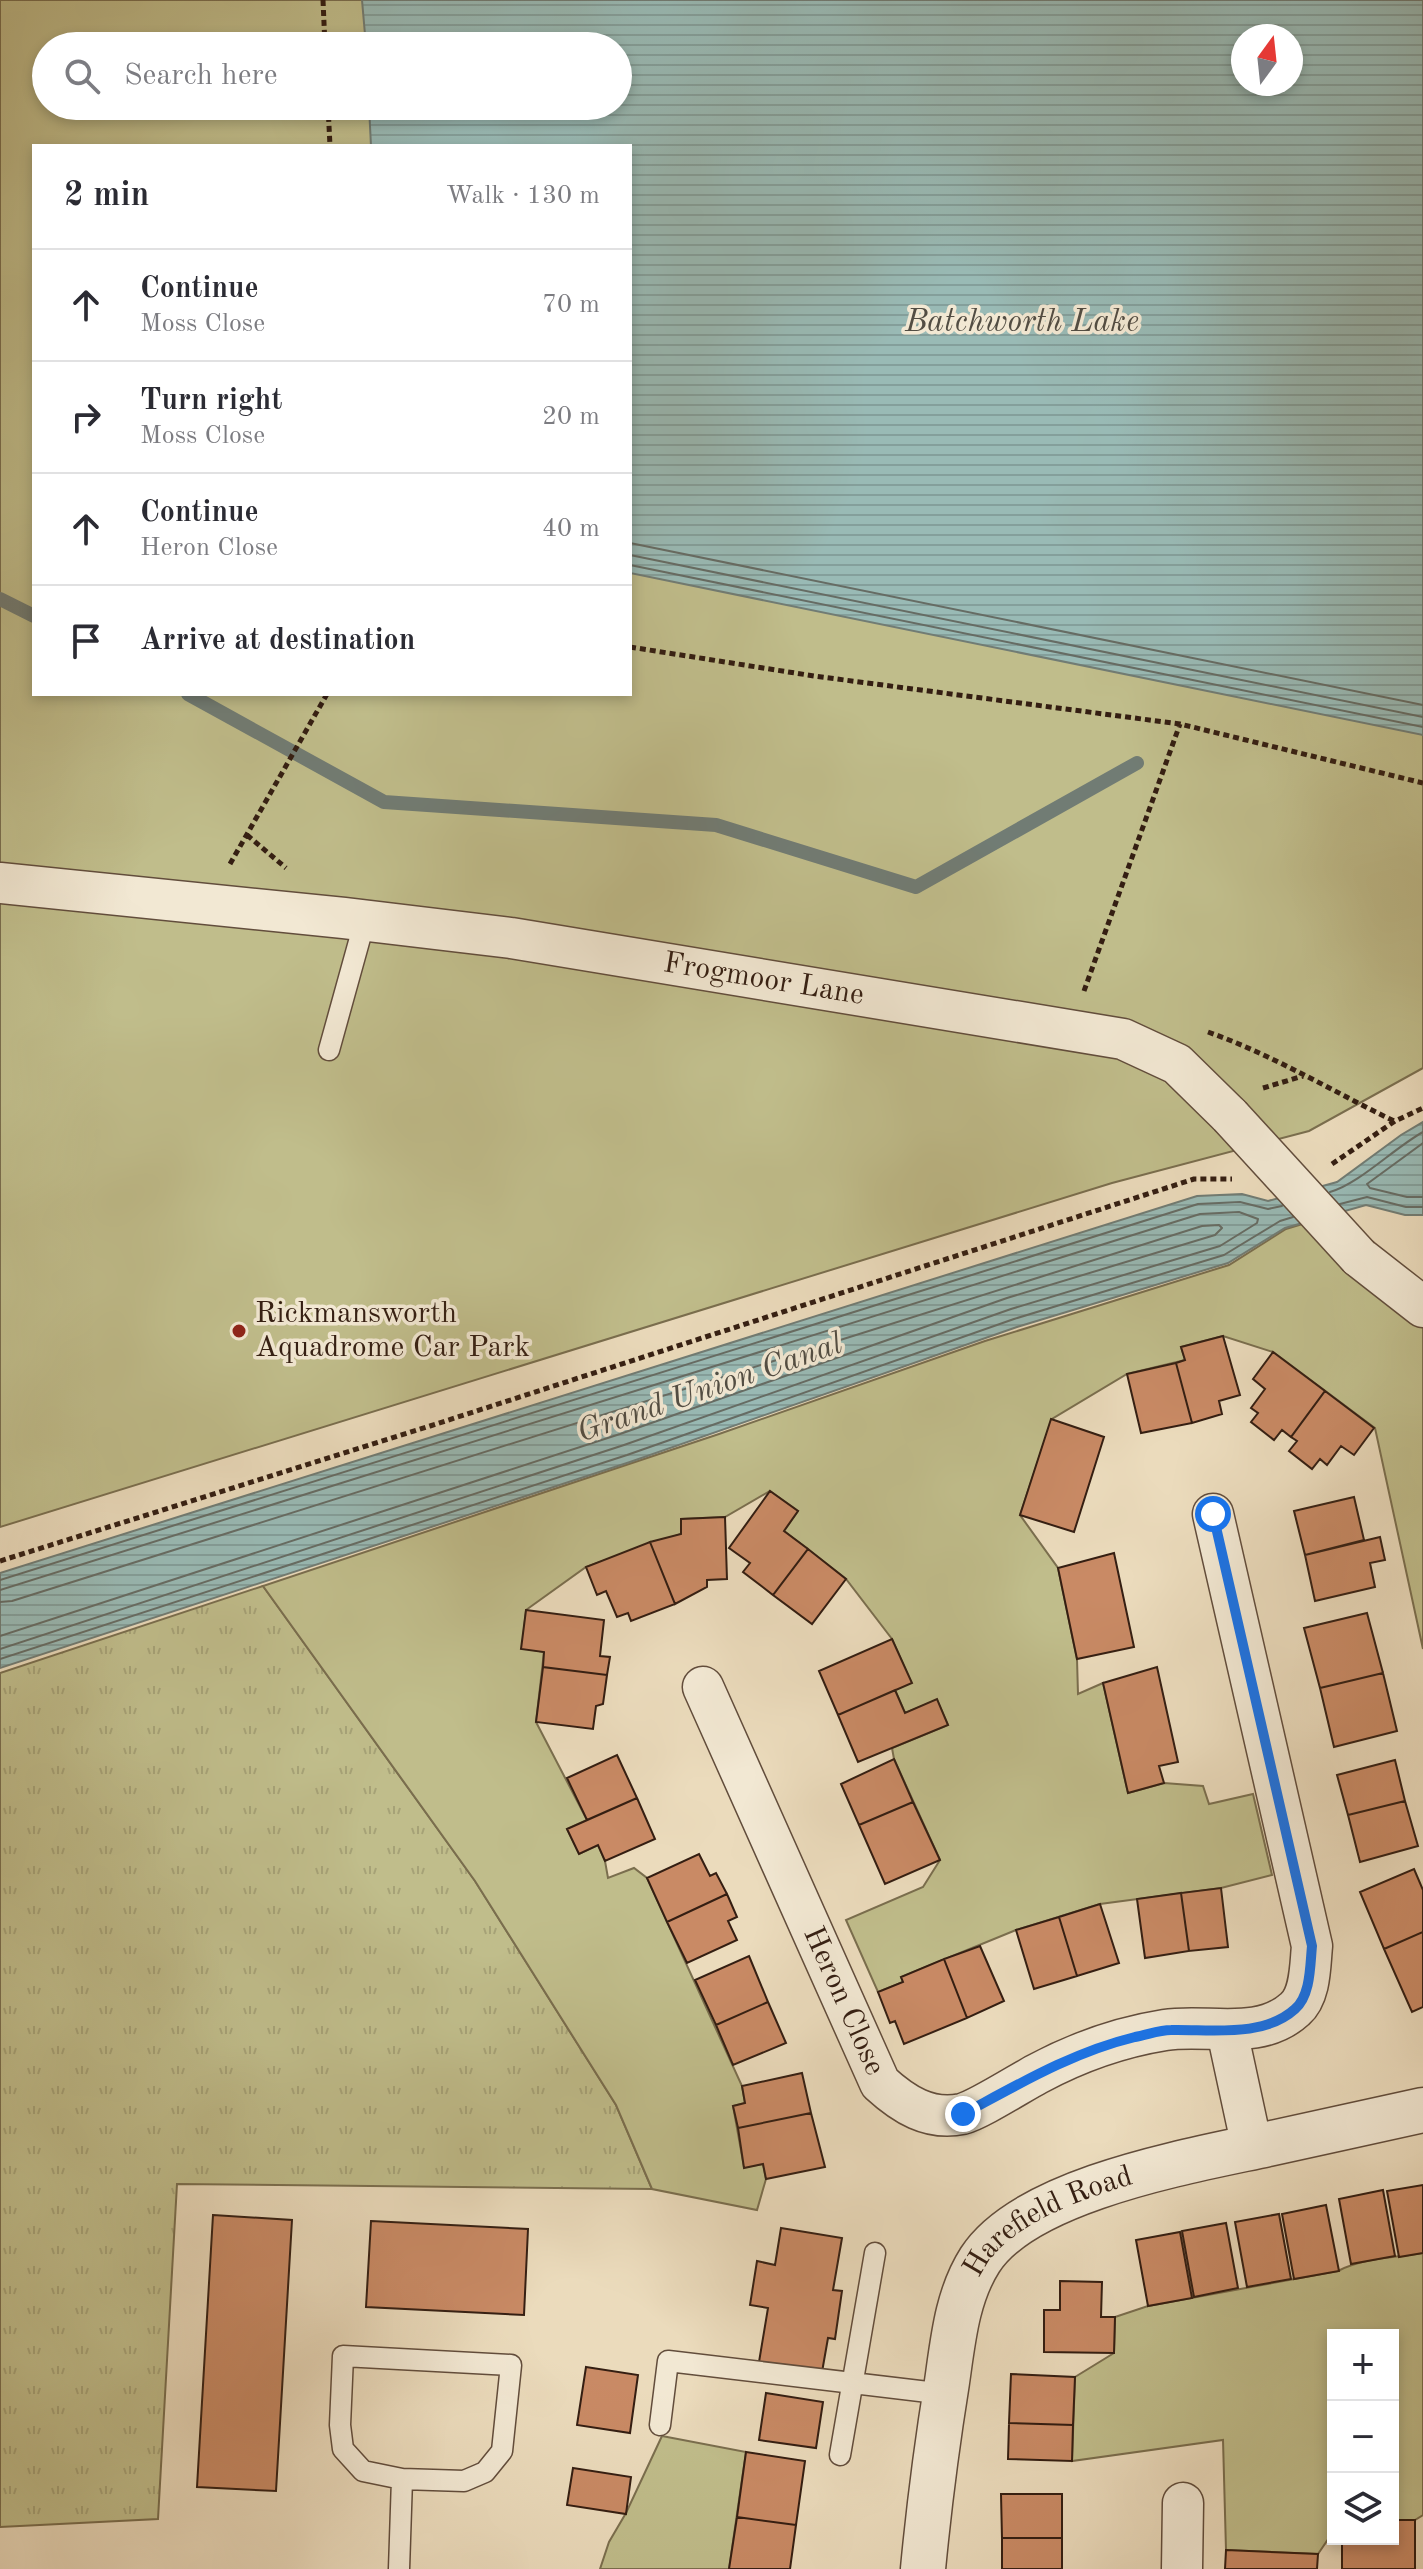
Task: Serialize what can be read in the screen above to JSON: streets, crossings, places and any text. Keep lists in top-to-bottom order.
{
  "streets": {
    "street": ["Frogmoor Lane", "Heron Close", "Harefield Road"]
  },
  "water": ["Batchworth Lake", "Grand Union Canal"],
  "places": ["Rickmansworth Aquadrome Car Park"],
  "north": "top",
  "page": {
    "search": "Search here",
    "heading": ["2 min", "Walk · 130 m"],
    "list": [
      ["Continue", "Moss Close", "70 m"],
      ["Turn right", "Moss Close", "20 m"],
      ["Continue", "Heron Close", "40 m"],
      "Arrive at destination"
    ],
    "map_buttons": ["+", "−"]
  }
}
